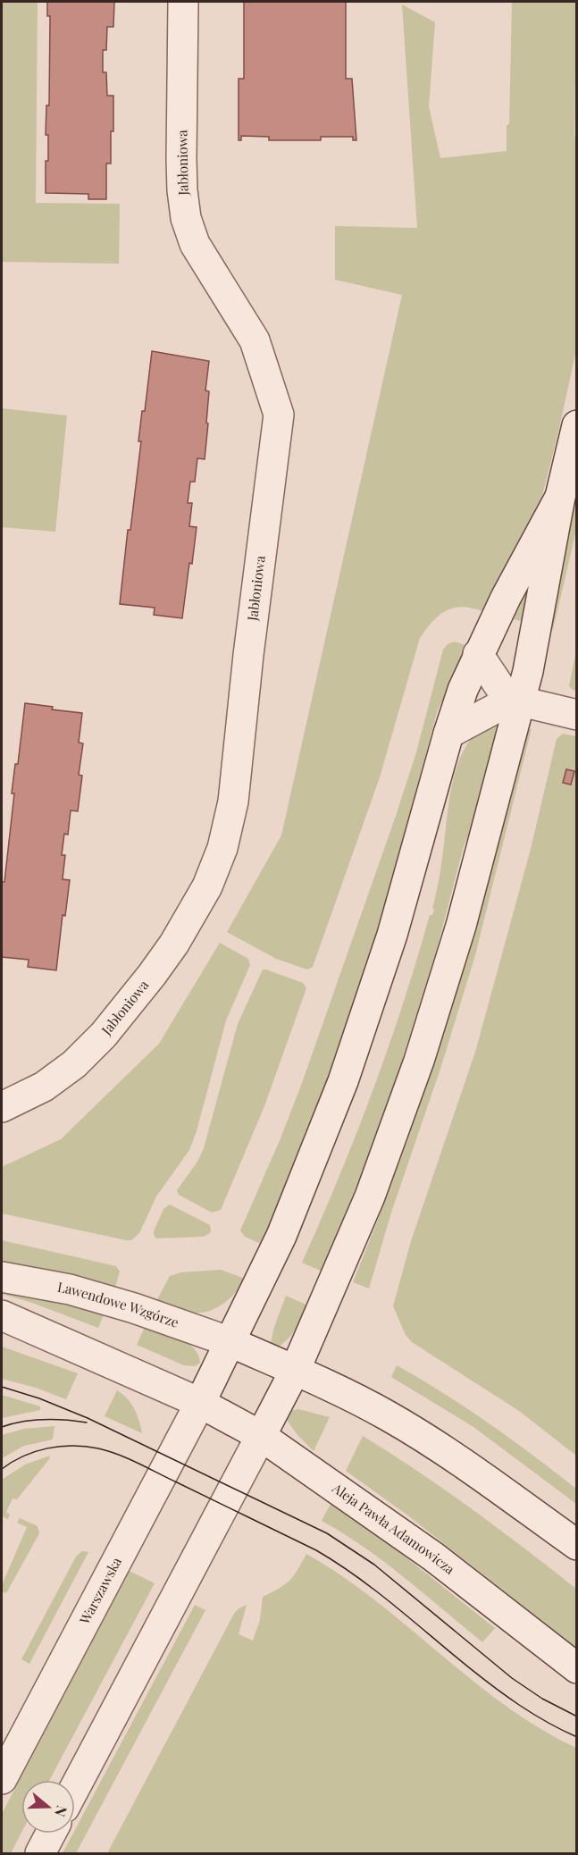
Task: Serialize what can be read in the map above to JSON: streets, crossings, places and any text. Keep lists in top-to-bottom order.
{
  "streets": {
    "main road": [
      "Jabłoniowa",
      "Lawendowe Wzgórze",
      "Aleja Pawła Adamowicza",
      "Warszawska"
    ]
  },
  "crossings": [
    ["Aleja Pawła Adamowicza", "Warszawska"]
  ],
  "north": "right"
}
